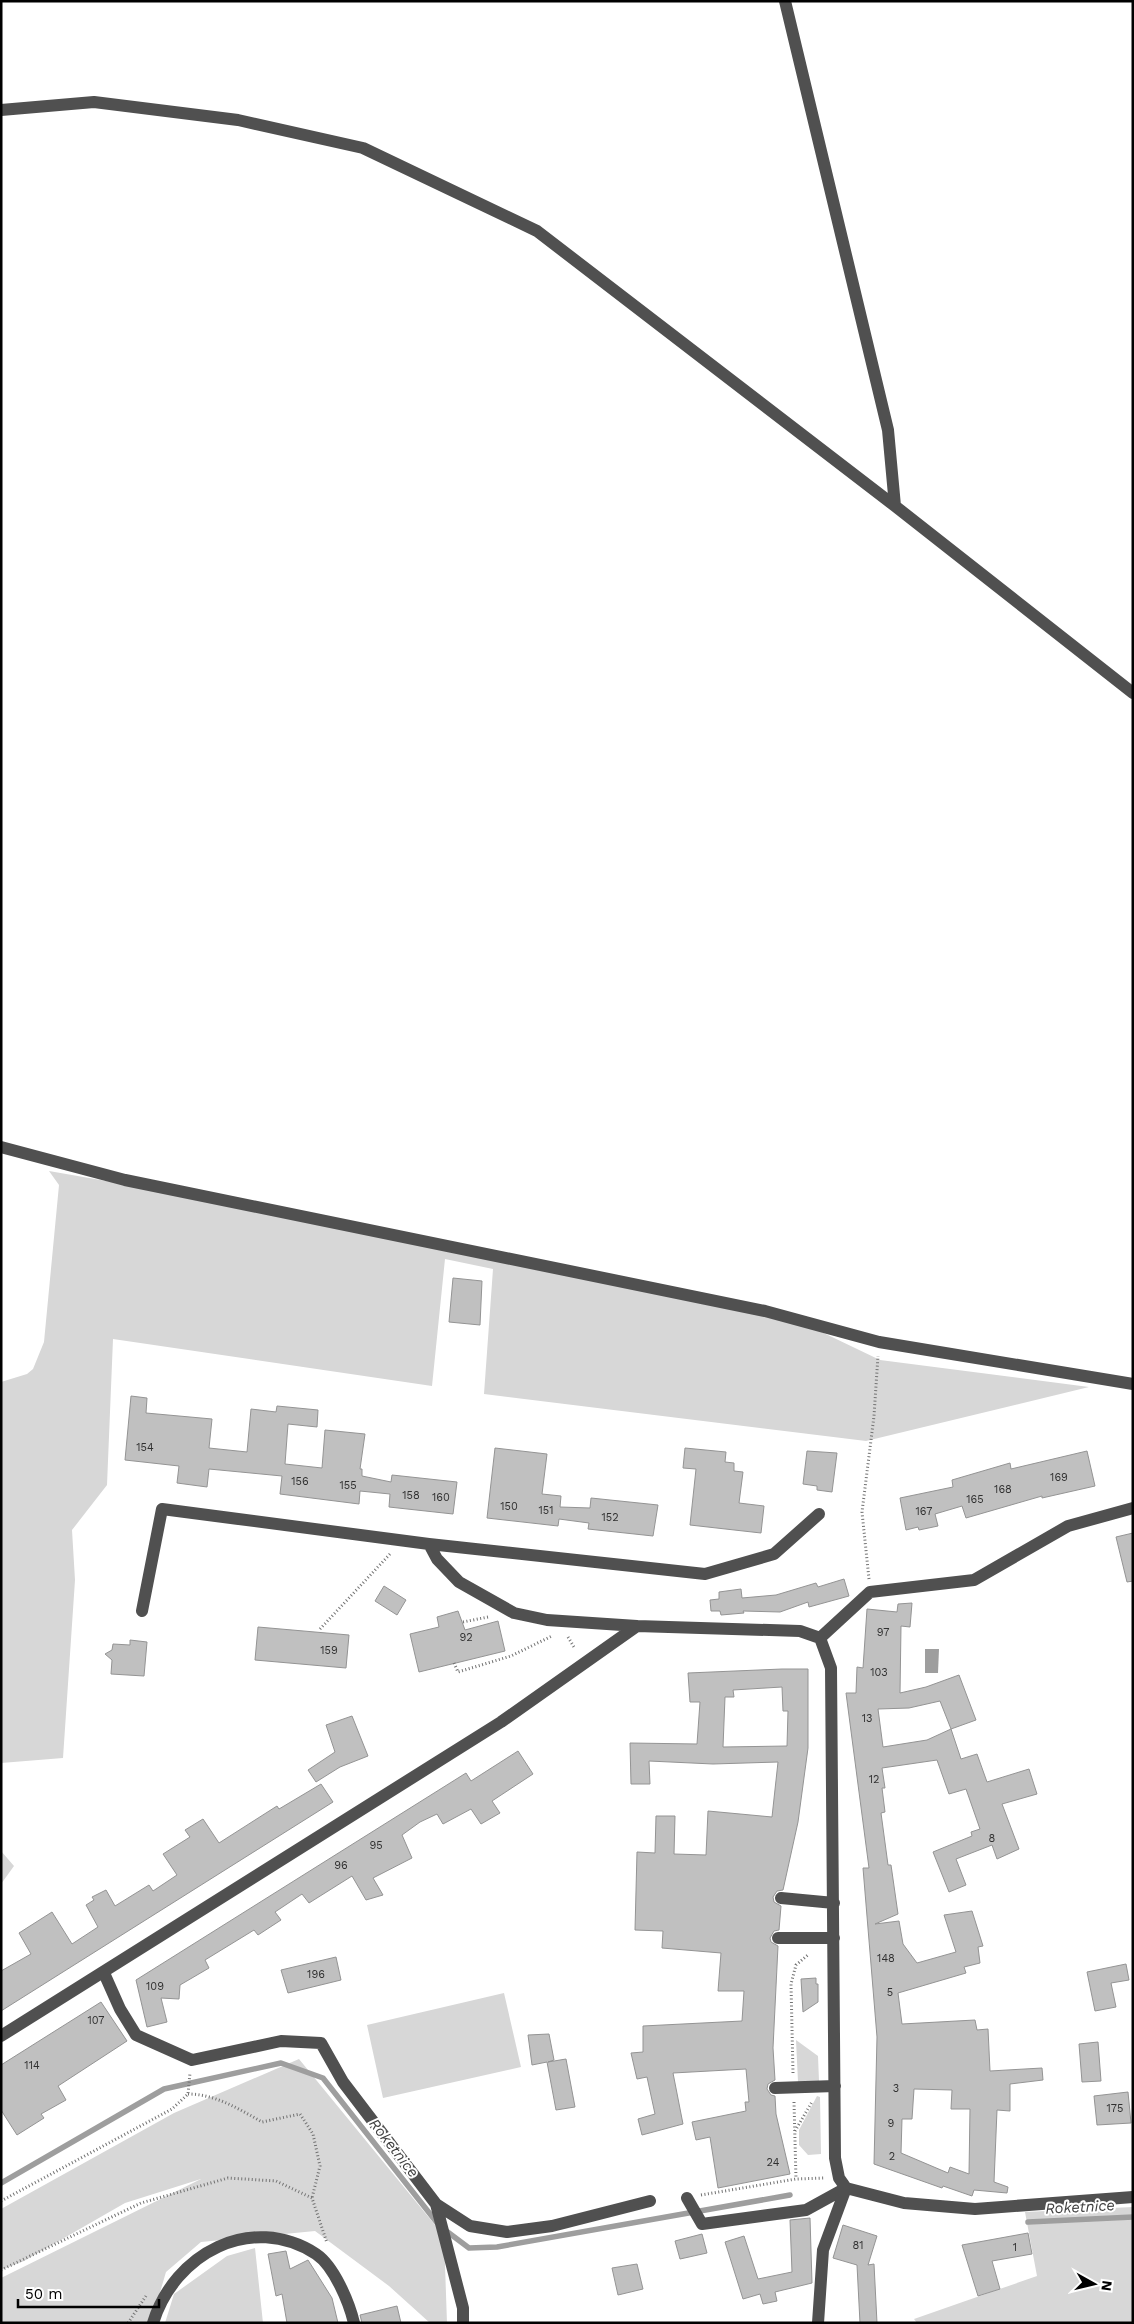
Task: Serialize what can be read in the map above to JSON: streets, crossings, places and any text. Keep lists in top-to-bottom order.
{
  "water": ["Roketnice"],
  "house_numbers": [
    "154",
    "169",
    "156",
    "155",
    "168",
    "158",
    "160",
    "165",
    "150",
    "151",
    "167",
    "152",
    "97",
    "92",
    "159",
    "103",
    "13",
    "12",
    "8",
    "95",
    "96",
    "148",
    "196",
    "109",
    "5",
    "107",
    "114",
    "3",
    "175",
    "9",
    "2",
    "24",
    "81",
    "1"
  ],
  "scale_bar": "50 m",
  "north": "right"
}
